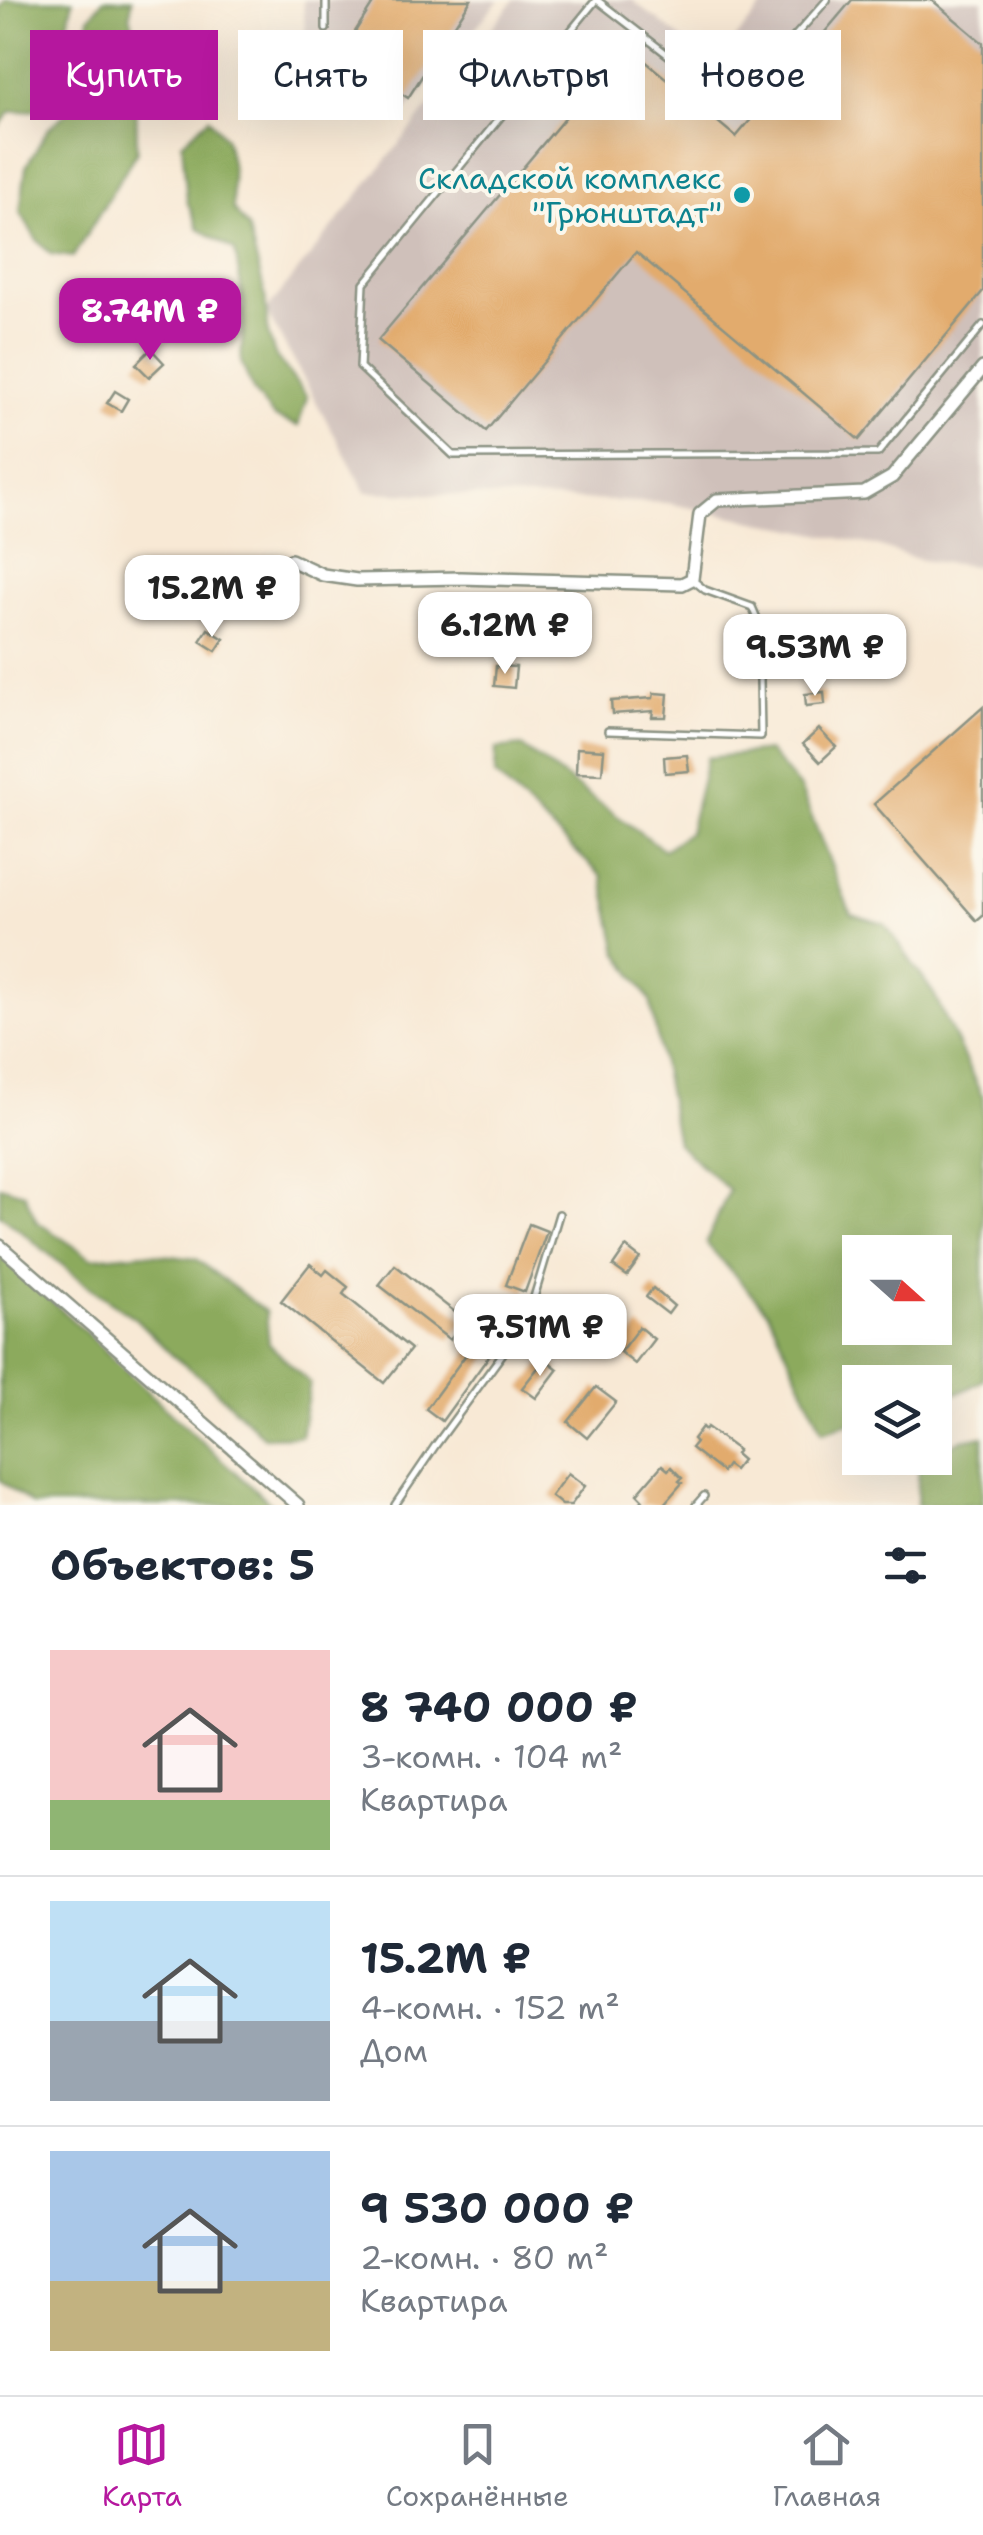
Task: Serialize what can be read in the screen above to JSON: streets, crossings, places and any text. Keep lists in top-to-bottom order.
{
  "places": ["Складской комплекс \"Грюнштадт\""],
  "north": "right",
  "page": {
    "chip": [
      "Купить",
      "Снять",
      "Фильтры",
      "Новое"
    ],
    "price": [
      "8.74M ₽",
      "15.2M ₽",
      "6.12M ₽",
      "9.53M ₽",
      "7.51M ₽"
    ],
    "heading": "Объектов: 5",
    "list": [
      {
        "name": "8 740 000 ₽",
        "note": "3-комн. · 104 m² · Квартира"
      },
      {
        "name": "15.2M ₽",
        "note": "4-комн. · 152 m² · Дом"
      },
      {
        "name": "9 530 000 ₽",
        "note": "2-комн. · 80 m² · Квартира"
      }
    ],
    "tabs": ["Карта", "Сохранённые", "Главная"]
  }
}
